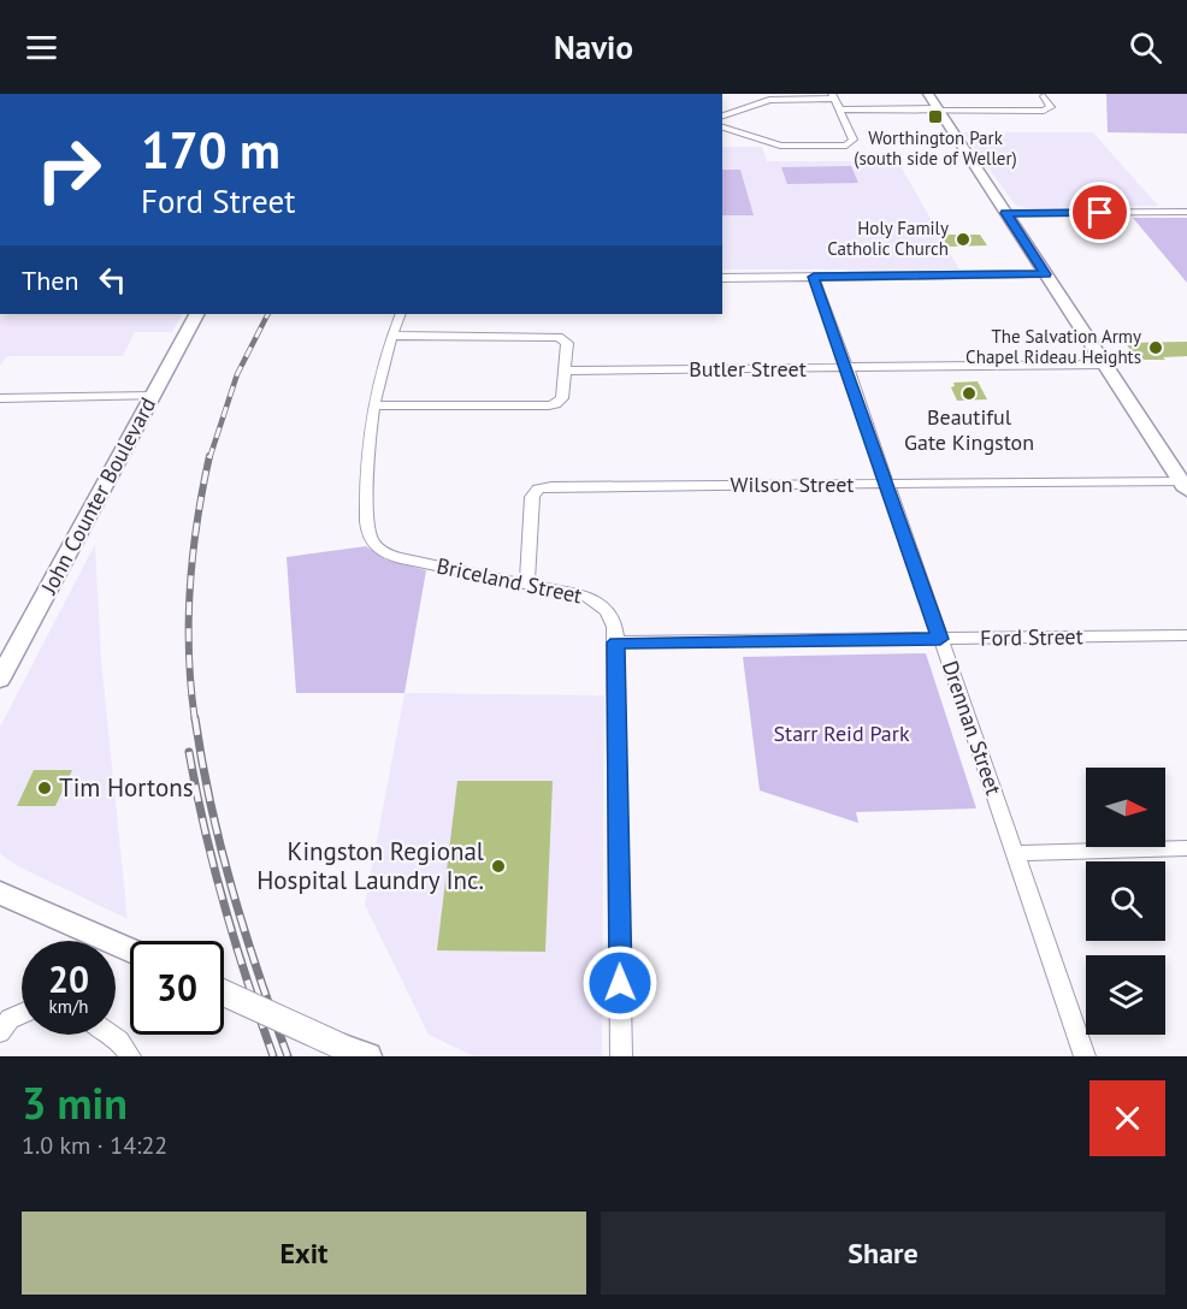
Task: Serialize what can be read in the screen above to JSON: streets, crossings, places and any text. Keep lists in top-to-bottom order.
{
  "streets": {
    "street": [
      "Butler Street",
      "Wilson Street",
      "John Counter Boulevard",
      "Briceland Street",
      "Ford Street",
      "Drennan Street"
    ]
  },
  "crossings": [
    ["Butler Street", "Drennan Street"],
    ["Wilson Street", "Briceland Street"],
    ["Wilson Street", "Drennan Street"],
    ["Briceland Street", "Ford Street"],
    ["Ford Street", "Drennan Street"]
  ],
  "parks": ["Starr Reid Park"],
  "places": {
    "transit": ["Worthington Park (south side of Weller)"],
    "other": [
      "Holy Family Catholic Church",
      "The Salvation Army Chapel Rideau Heights",
      "Beautiful Gate Kingston",
      "Tim Hortons",
      "Kingston Regional Hospital Laundry Inc."
    ]
  },
  "north": "right",
  "page": {
    "header": "Navio",
    "turn": ["170 m", "Ford Street"],
    "then": "Then",
    "speed": "20 km/h",
    "limit": "30",
    "heading": ["3 min", "1.0 km · 14:22"],
    "buttons": ["Exit", "Share"]
  }
}
